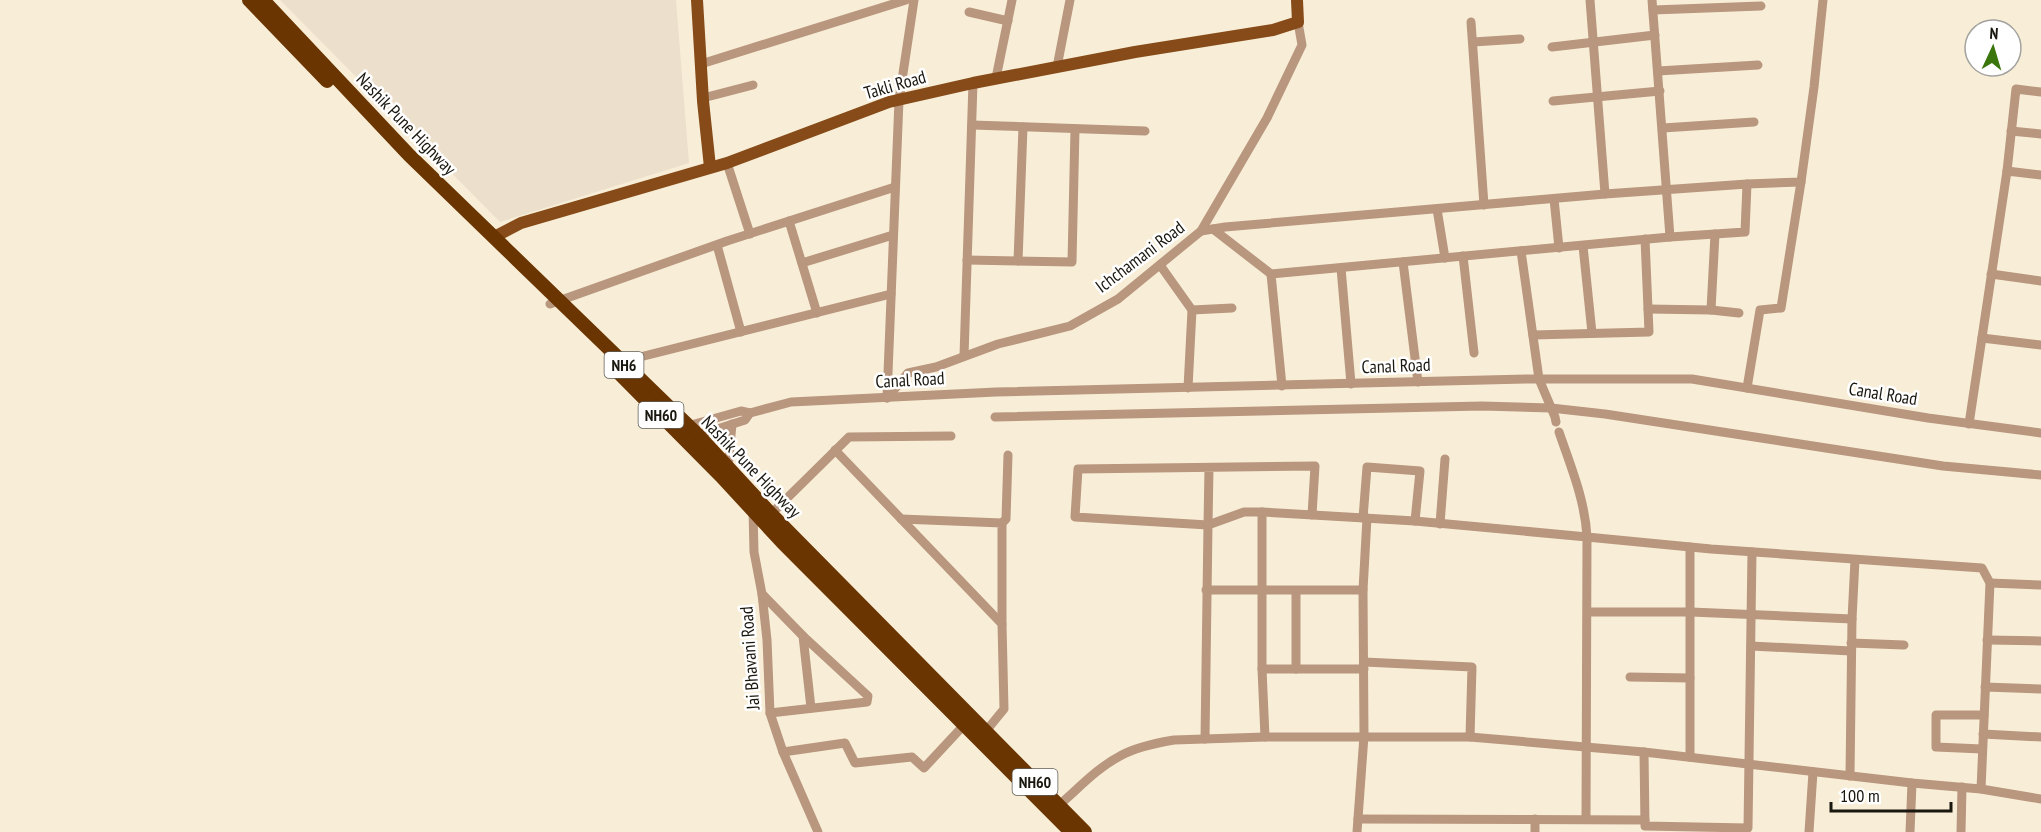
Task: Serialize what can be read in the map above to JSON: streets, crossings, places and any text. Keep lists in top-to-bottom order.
{
  "streets": {
    "highway": ["Nashik Pune Highway", "NH6", "NH60"],
    "main road": ["Takli Road"],
    "street": ["Ichchamani Road", "Canal Road", "Jai Bhavani Road"]
  },
  "crossings": [
    ["Takli Road", "Nashik Pune Highway"],
    ["Takli Road", "Ichchamani Road"],
    ["Nashik Pune Highway", "Canal Road"],
    ["Nashik Pune Highway", "Jai Bhavani Road"],
    ["Ichchamani Road", "Canal Road"]
  ],
  "scale_bar": "100 m",
  "north": "top"
}
